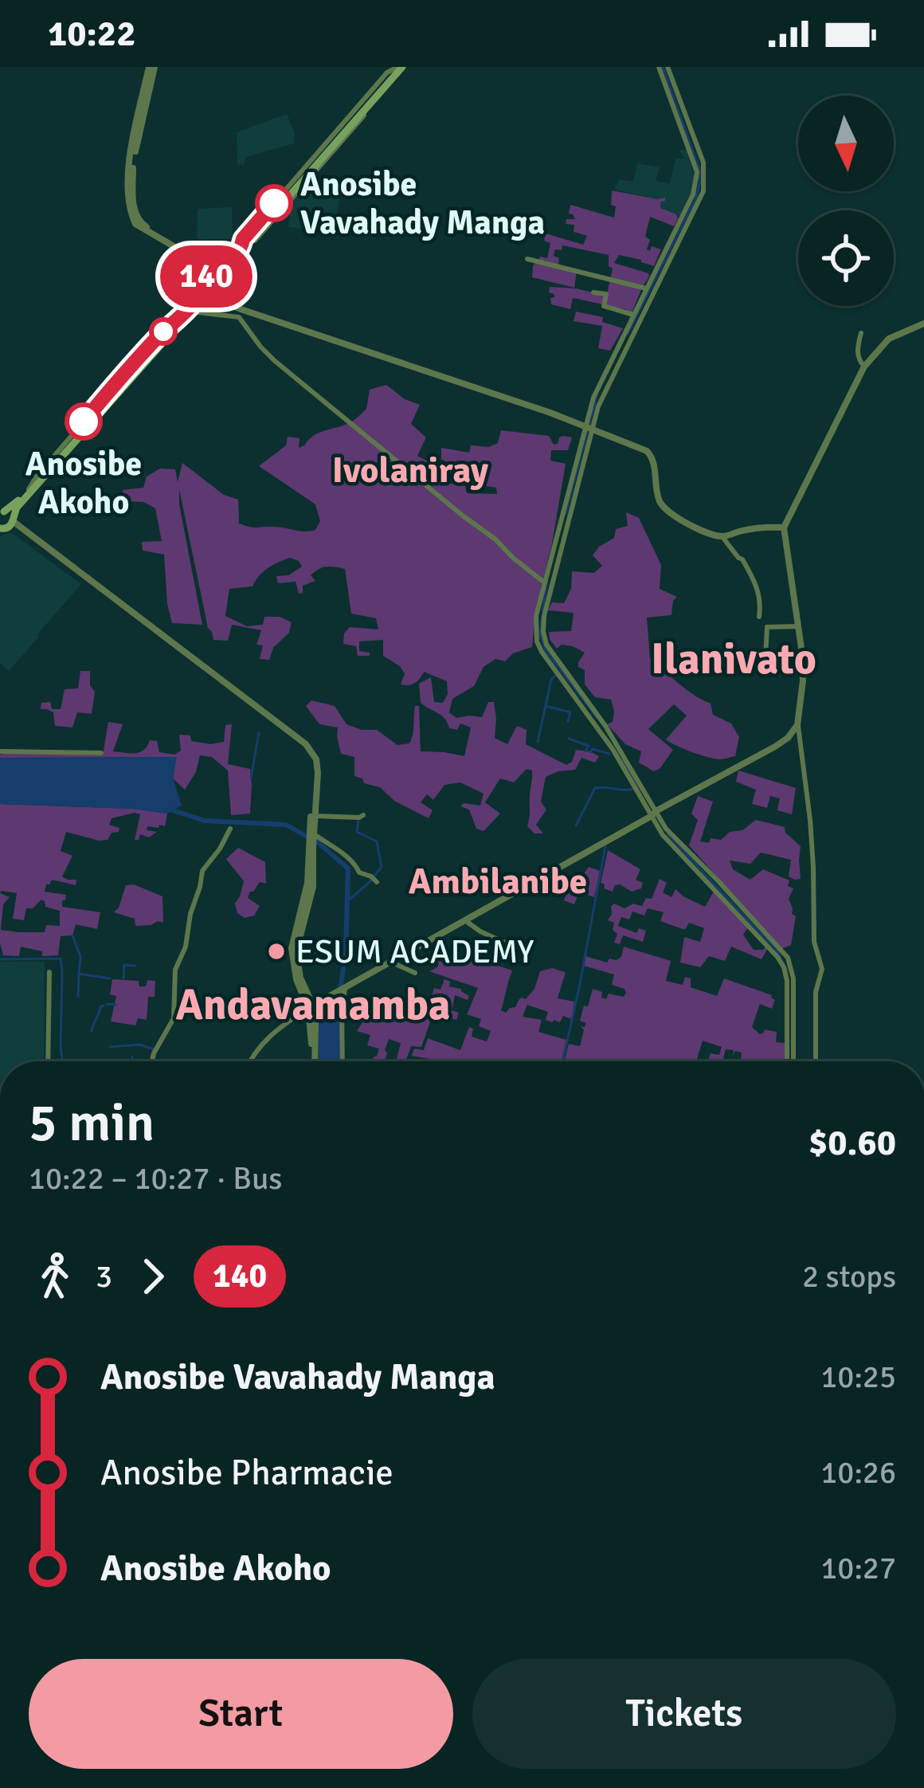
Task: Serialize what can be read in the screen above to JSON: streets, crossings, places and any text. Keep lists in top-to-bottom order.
{
  "districts": [
    "Ivolaniray",
    "Ilanivato",
    "Ambilanibe",
    "Andavamamba"
  ],
  "places": ["Anosibe Vavahady Manga", "Anosibe Akoho", "ESUM ACADEMY"],
  "lines": ["bus line 140"],
  "north": "bottom",
  "page": {
    "status": "10:22",
    "on_map": "140",
    "heading": ["5 min", "10:22 – 10:27 · Bus", "$0.60"],
    "legs": ["3", "140", "2 stops"],
    "list": [
      {
        "name": "Anosibe Vavahady Manga",
        "value": "10:25"
      },
      {
        "name": "Anosibe Pharmacie",
        "value": "10:26"
      },
      {
        "name": "Anosibe Akoho",
        "value": "10:27"
      }
    ],
    "buttons": ["Start", "Tickets"]
  }
}
